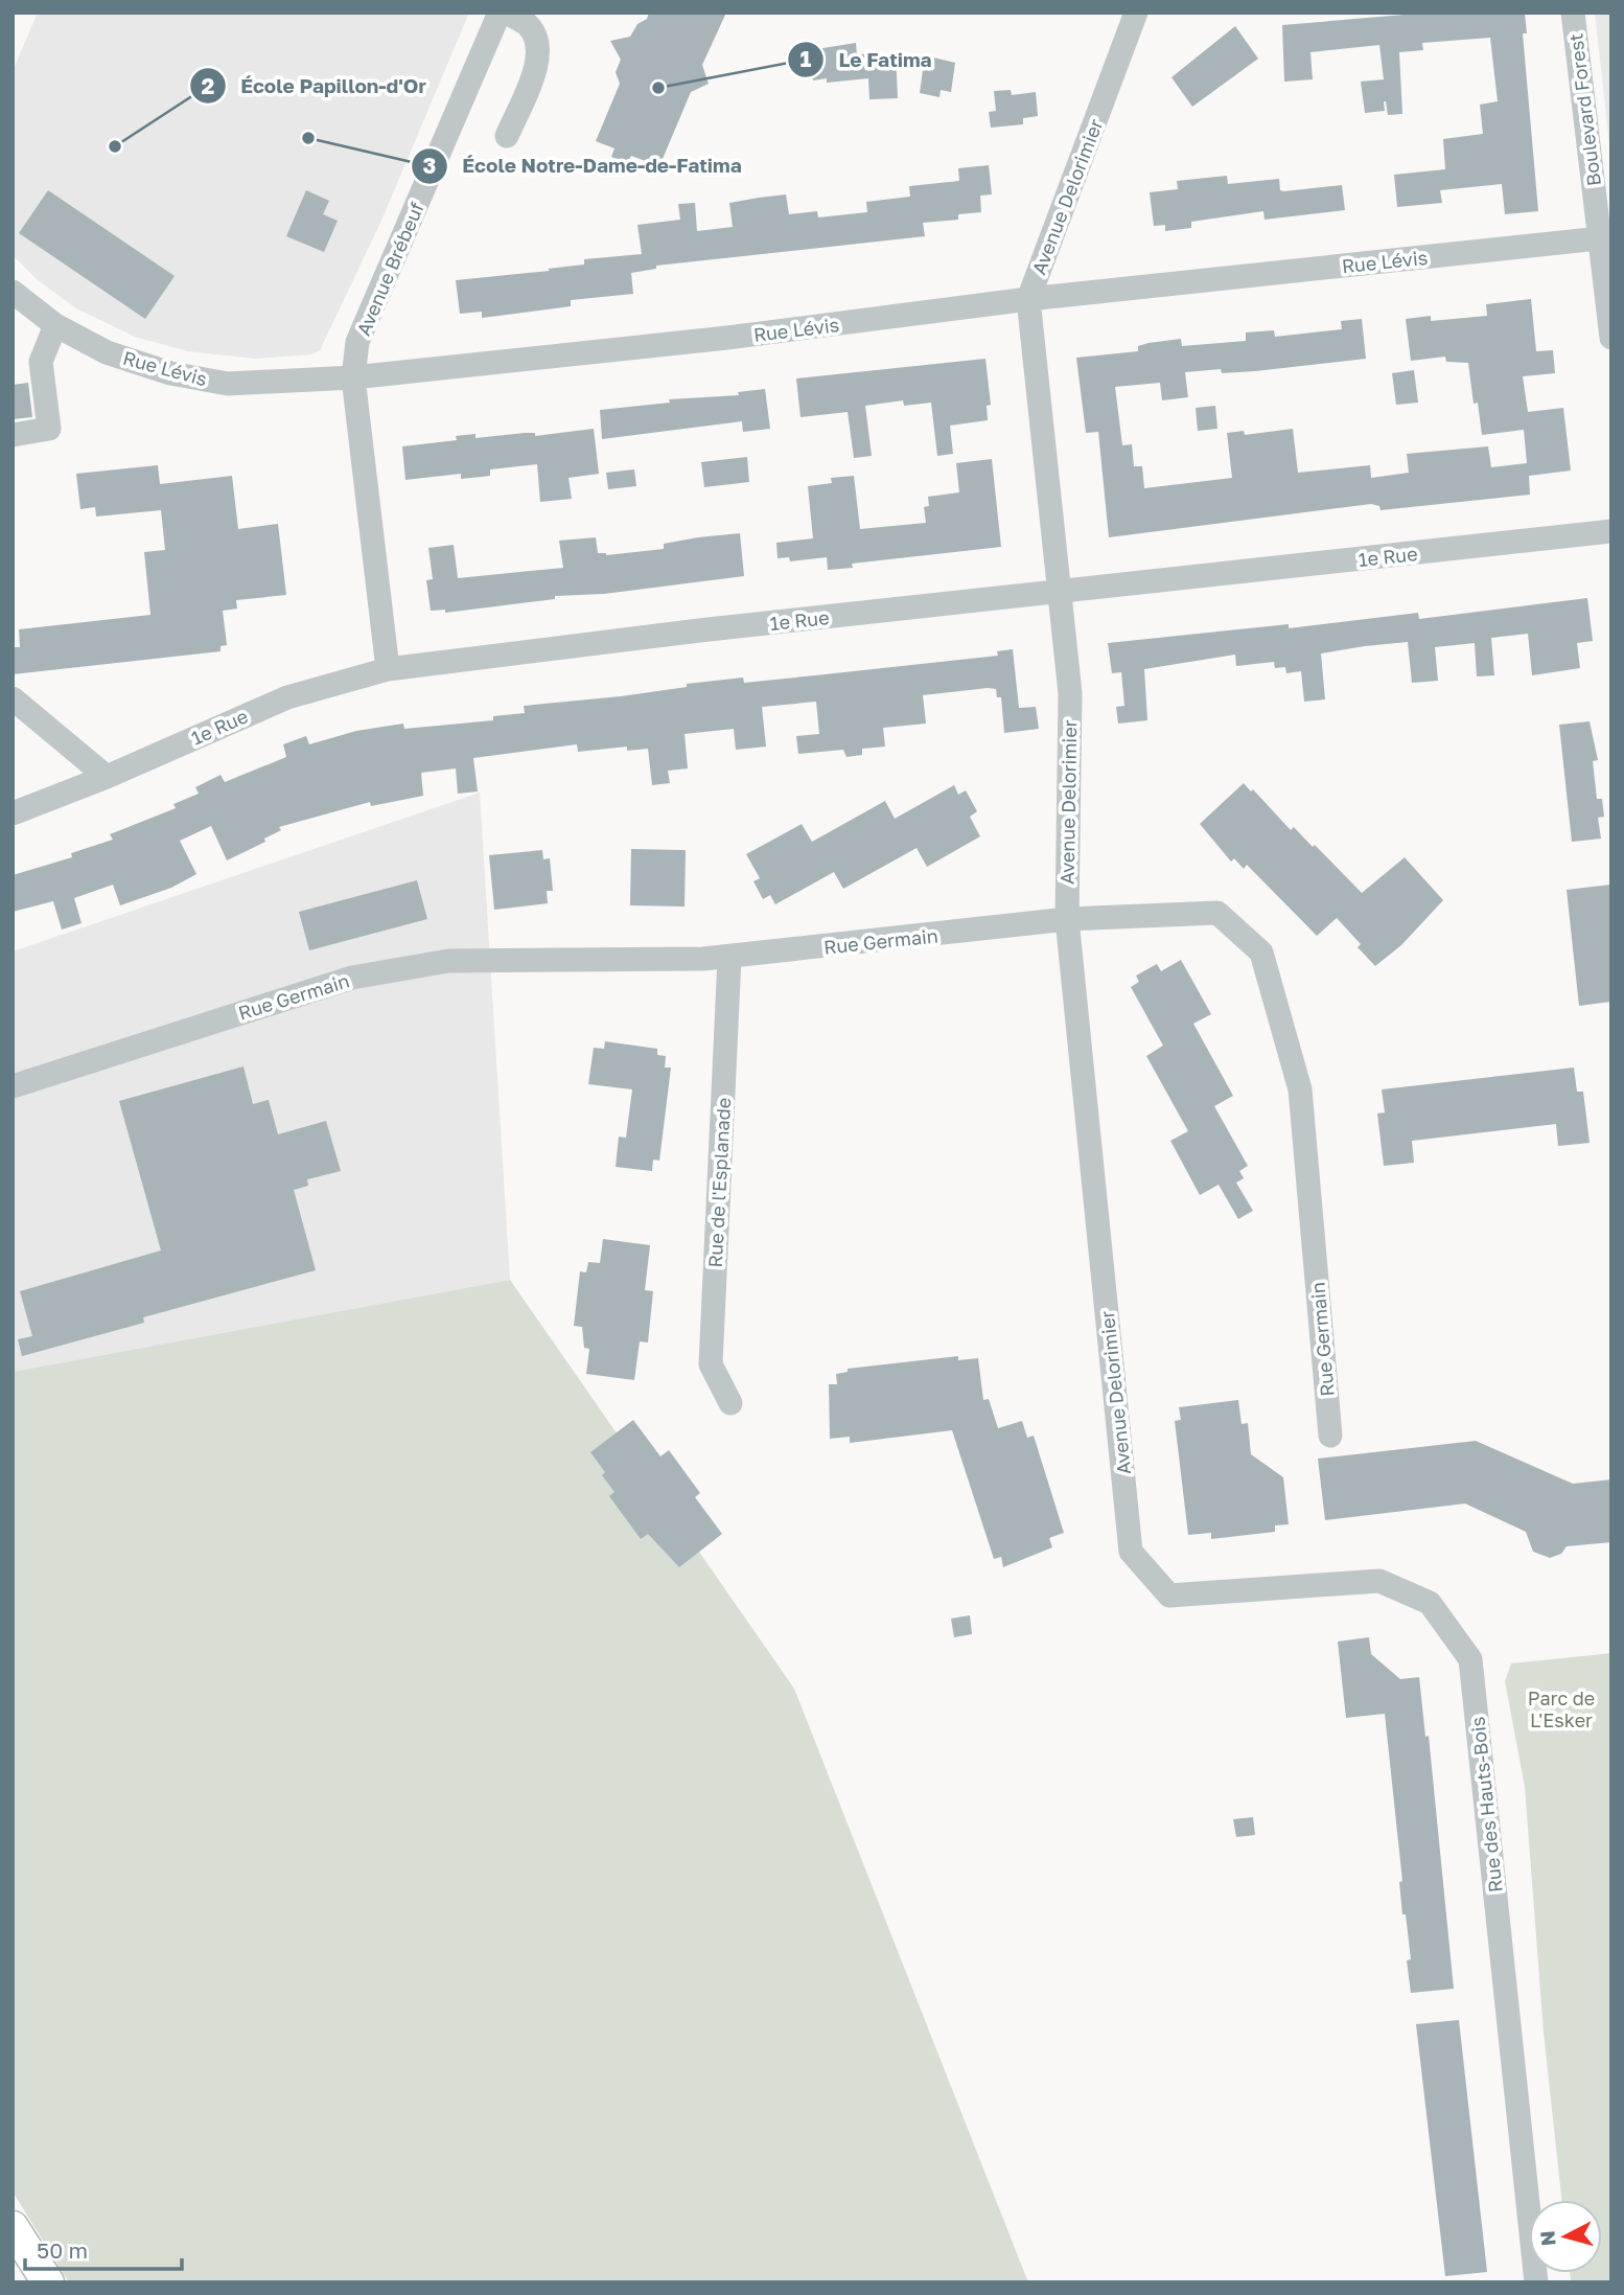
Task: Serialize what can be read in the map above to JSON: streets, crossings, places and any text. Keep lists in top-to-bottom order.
{
  "streets": {
    "street": [
      "Boulevard Forest",
      "Avenue Delorimier",
      "Rue Lévis",
      "Avenue Brébeuf",
      "1e Rue",
      "Rue Germain",
      "Rue de l'Esplanade",
      "Rue des Hauts-Bois"
    ]
  },
  "crossings": [
    ["Boulevard Forest", "Rue Lévis"],
    ["Avenue Delorimier", "Rue Lévis"],
    ["Avenue Delorimier", "1e Rue"],
    ["Avenue Delorimier", "Rue Germain"],
    ["Avenue Delorimier", "Rue des Hauts-Bois"],
    ["Rue Lévis", "Avenue Brébeuf"],
    ["Avenue Brébeuf", "1e Rue"],
    ["Rue Germain", "Rue de l'Esplanade"]
  ],
  "parks": ["Parc de L'Esker"],
  "places": ["Le Fatima", "École Notre-Dame-de-Fatima", "École Papillon-d'Or"],
  "scale_bar": "50 m",
  "north": "left"
}
